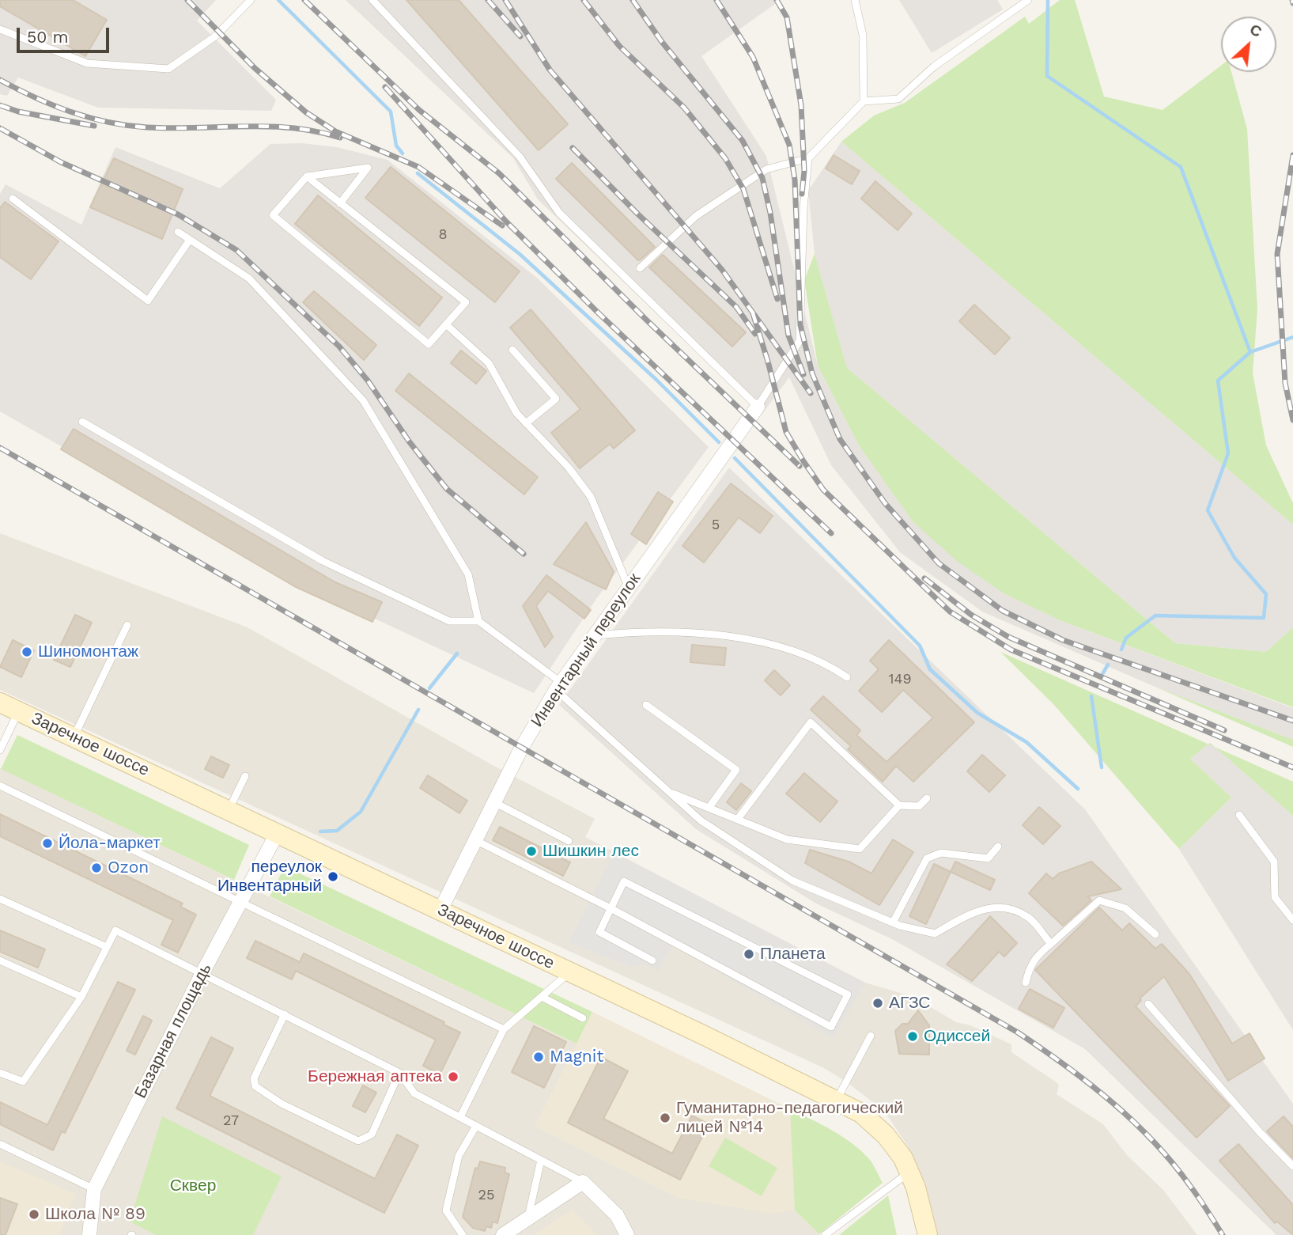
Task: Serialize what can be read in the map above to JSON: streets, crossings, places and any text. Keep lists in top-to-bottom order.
{
  "streets": {
    "main road": ["Заречное шоссе"],
    "street": ["Инвентарный переулок", "Базарная площадь"]
  },
  "crossings": [
    ["Инвентарный переулок", "Заречное шоссе"],
    ["Заречное шоссе", "Базарная площадь"]
  ],
  "parks": ["Сквер"],
  "places": [
    "Шиномонтаж",
    "Йола-маркет",
    "Шишкин лес",
    "Ozon",
    "переулок Инвентарный",
    "Планета",
    "АГЗС",
    "Одиссей",
    "Magnit",
    "Бережная аптека",
    "Гуманитарно-педагогический лицей №14",
    "Школа № 89"
  ],
  "house_numbers": [
    "8",
    "5",
    "149",
    "27",
    "25"
  ],
  "scale_bar": "50 m",
  "north": "top right"
}
